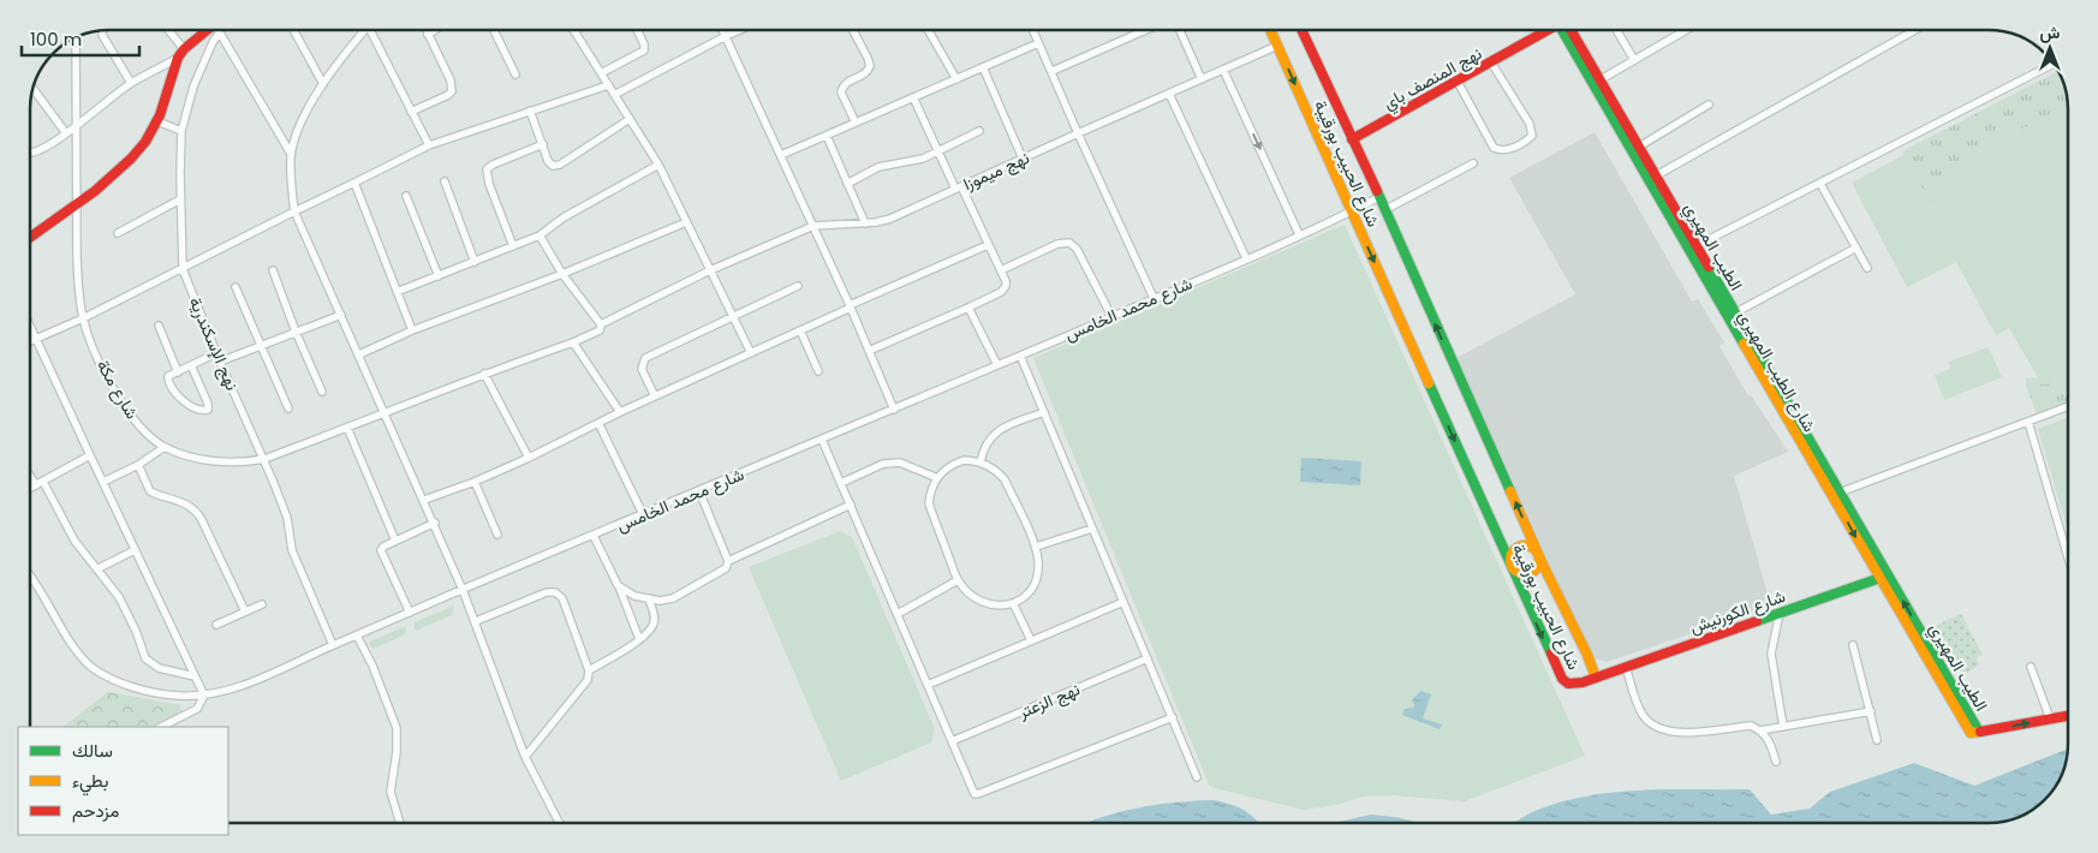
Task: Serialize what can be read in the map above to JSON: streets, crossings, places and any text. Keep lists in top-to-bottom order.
{
  "streets": {
    "street": [
      "نهج المنصف باي",
      "شارع الحبيب بورقيبة",
      "نهج ميموزا",
      "الطيب المهيري",
      "شارع محمد الخامس",
      "نهج الإسكندرية",
      "شارع الطيب المهيري",
      "شارع مكة",
      "شارع الكورنيش",
      "نهج الزعتر"
    ]
  },
  "crossings": [
    ["نهج المنصف باي", "شارع الحبيب بورقيبة"],
    ["شارع الحبيب بورقيبة", "نهج ميموزا"],
    ["شارع الحبيب بورقيبة", "شارع محمد الخامس"],
    ["شارع الحبيب بورقيبة", "شارع الكورنيش"],
    ["نهج ميموزا", "شارع مكة"],
    ["الطيب المهيري", "شارع الطيب المهيري"],
    ["الطيب المهيري", "شارع الكورنيش"],
    ["شارع محمد الخامس", "نهج الإسكندرية"],
    ["نهج الإسكندرية", "شارع مكة"],
    ["شارع الطيب المهيري", "شارع الكورنيش"]
  ],
  "legend": ["سالك", "بطيء", "مزدحم"],
  "scale_bar": "100 m",
  "north": "top"
}
